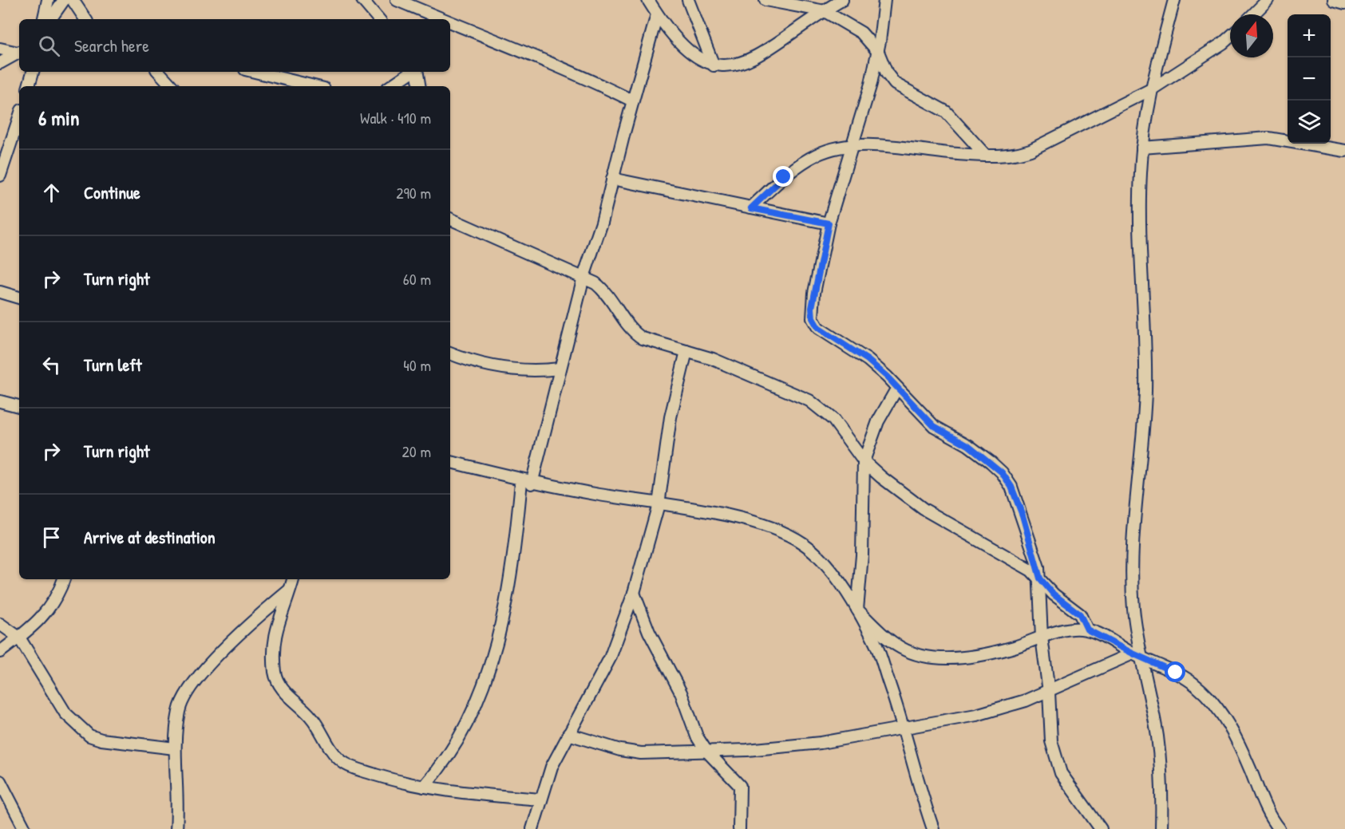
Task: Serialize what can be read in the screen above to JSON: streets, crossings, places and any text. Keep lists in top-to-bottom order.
{
  "north": "top",
  "page": {
    "map_buttons": ["+", "−"],
    "search": "Search here",
    "heading": ["6 min", "Walk · 410 m"],
    "list": [
      ["Continue", "290 m"],
      ["Turn right", "60 m"],
      ["Turn left", "40 m"],
      ["Turn right", "20 m"],
      "Arrive at destination"
    ]
  }
}
